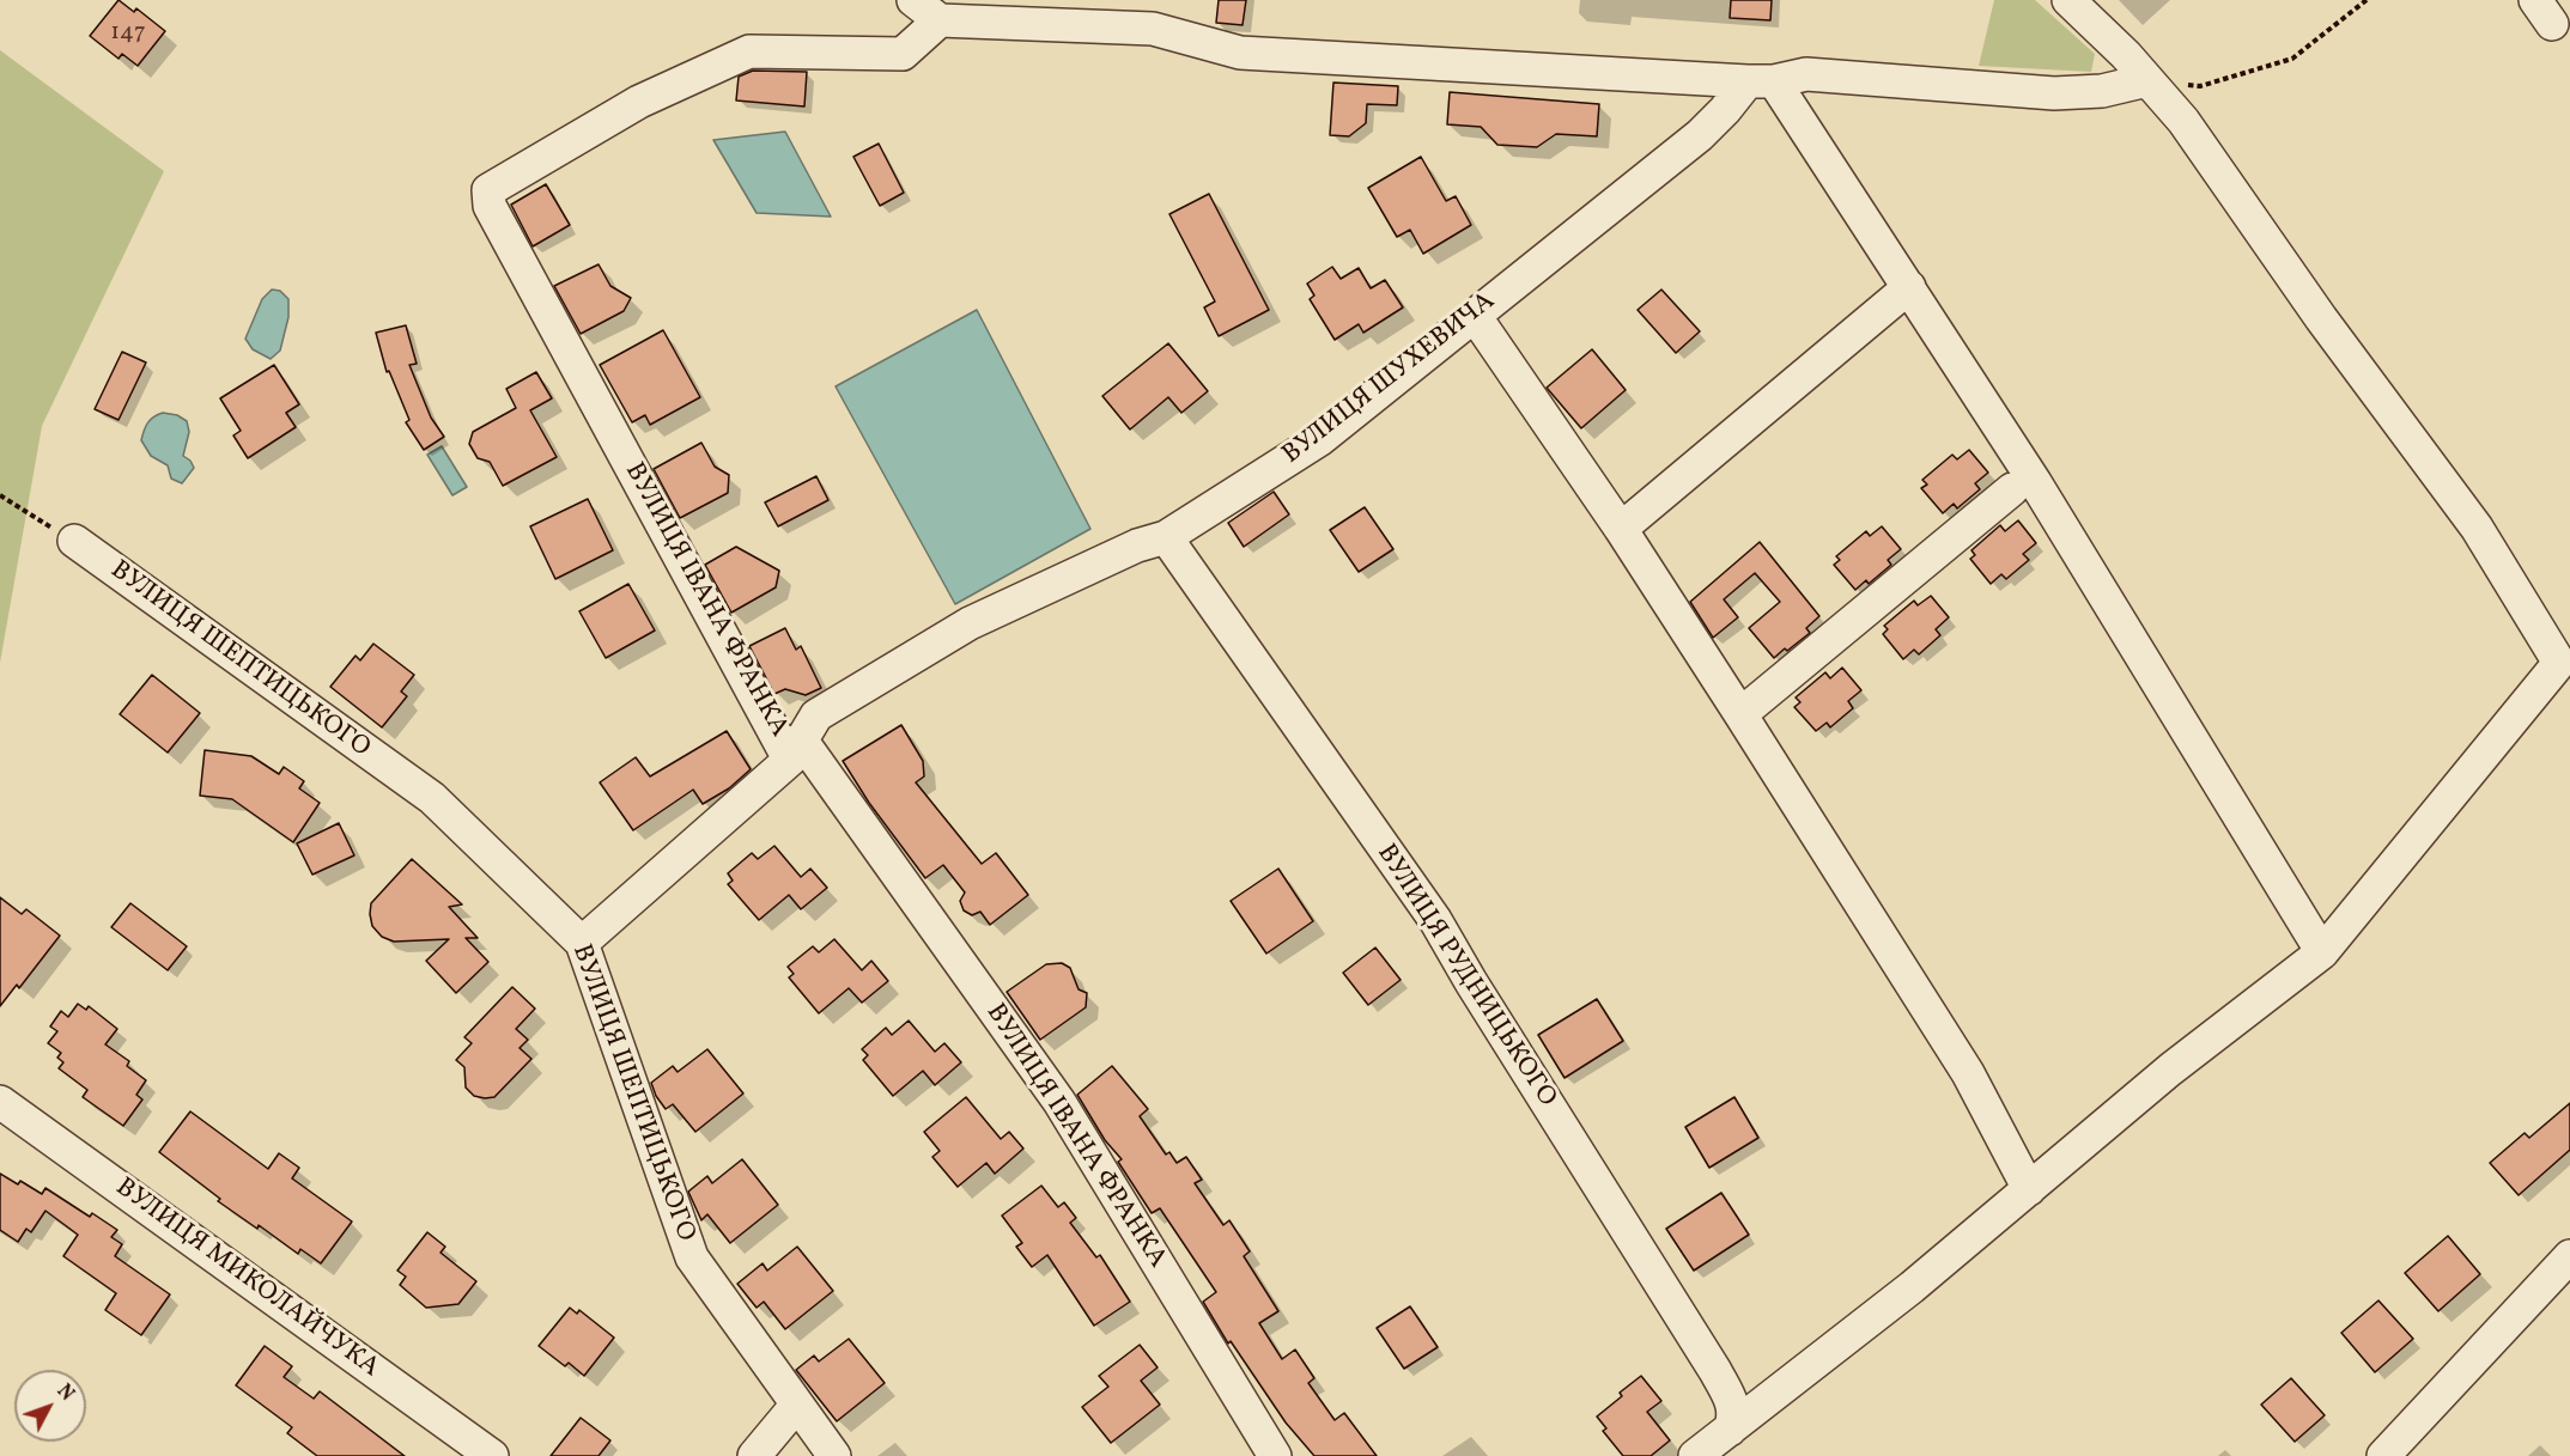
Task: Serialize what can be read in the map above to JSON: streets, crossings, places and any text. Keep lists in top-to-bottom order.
{
  "streets": {
    "street": [
      "ВУЛИЦЯ ШУХЕВИЧА",
      "ВУЛИЦЯ ІВАНА ФРАНКА",
      "ВУЛИЦЯ ШЕПТИЦЬКОГО",
      "ВУЛИЦЯ РУДНИЦЬКОГО",
      "ВУЛИЦЯ МИКОЛАЙЧУКА"
    ]
  },
  "crossings": [
    ["ВУЛИЦЯ ШУХЕВИЧА", "ВУЛИЦЯ ІВАНА ФРАНКА"],
    ["ВУЛИЦЯ ШУХЕВИЧА", "ВУЛИЦЯ ШЕПТИЦЬКОГО"],
    ["ВУЛИЦЯ ШУХЕВИЧА", "ВУЛИЦЯ РУДНИЦЬКОГО"]
  ],
  "house_numbers": ["147"],
  "north": "top right"
}
